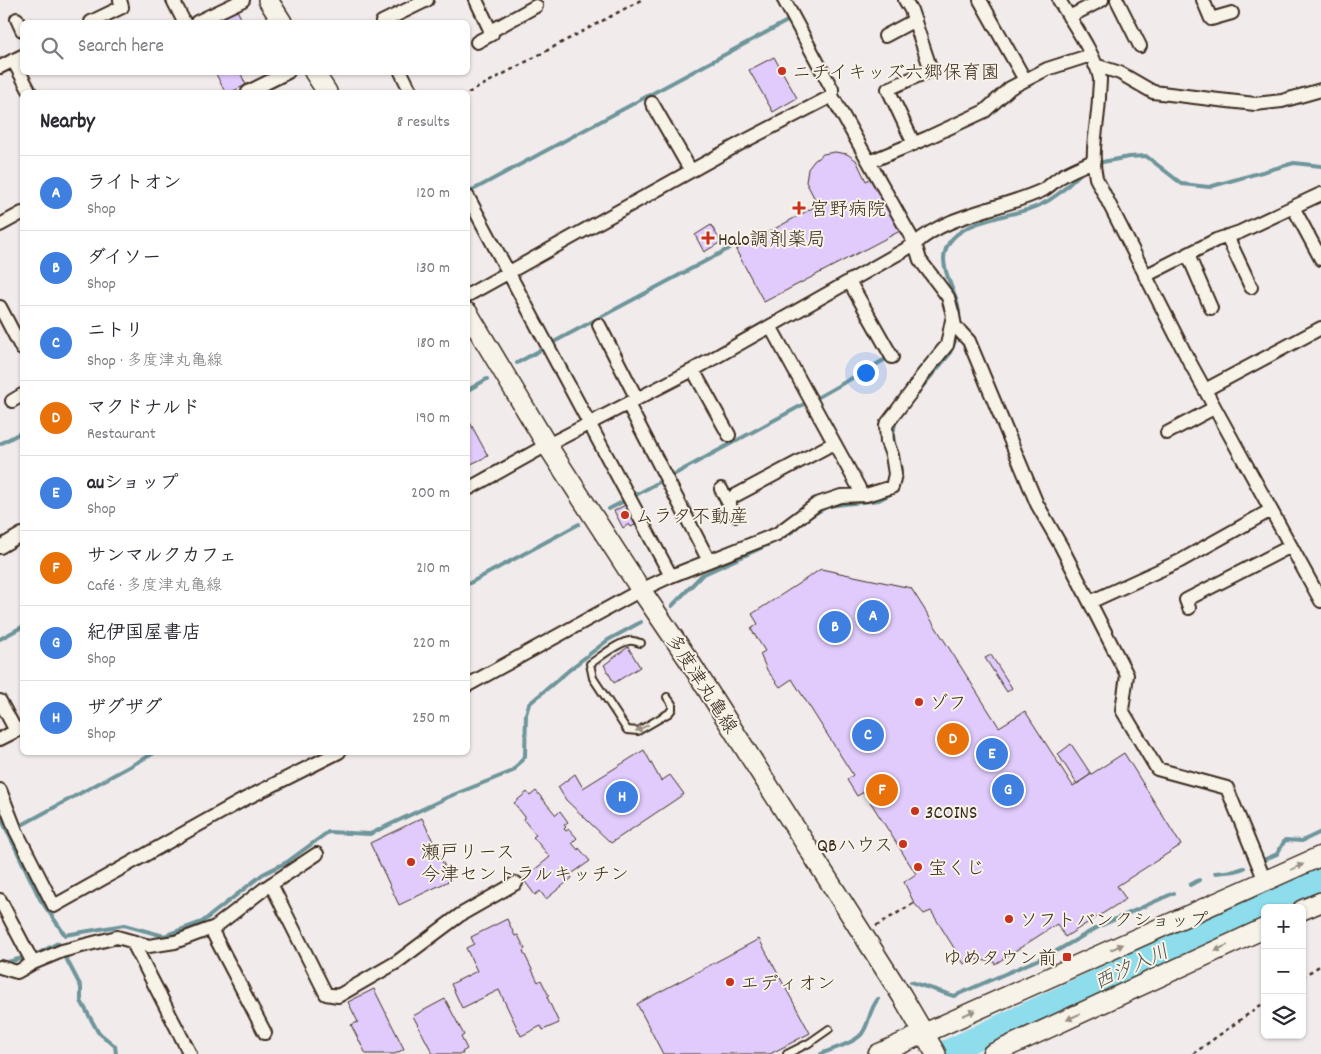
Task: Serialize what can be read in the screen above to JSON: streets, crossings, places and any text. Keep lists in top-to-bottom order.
{
  "streets": {
    "main road": ["多度津丸亀線"]
  },
  "water": ["西汐入川"],
  "places": {
    "other": [
      "ニチイキッズ六郷保育園",
      "ムラタ不動産",
      "ゾフ",
      "3COINS",
      "QBハウス",
      "瀬戸リース 今津セントラルキッチン",
      "宝くじ",
      "ソフトバンクショップ",
      "エディオン"
    ],
    "health": ["宮野病院", "Halo調剤薬局"],
    "transit": ["ゆめタウン前"]
  },
  "page": {
    "search": "Search here",
    "heading": ["Nearby", "8 results"],
    "list": [
      {
        "mark": "A",
        "name": "ライトオン",
        "note": "Shop",
        "value": "120 m"
      },
      {
        "mark": "B",
        "name": "ダイソー",
        "note": "Shop",
        "value": "130 m"
      },
      {
        "mark": "C",
        "name": "ニトリ",
        "note": "Shop · 多度津丸亀線",
        "value": "180 m"
      },
      {
        "mark": "D",
        "name": "マクドナルド",
        "note": "Restaurant",
        "value": "190 m"
      },
      {
        "mark": "E",
        "name": "auショップ",
        "note": "Shop",
        "value": "200 m"
      },
      {
        "mark": "F",
        "name": "サンマルクカフェ",
        "note": "Café · 多度津丸亀線",
        "value": "210 m"
      },
      {
        "mark": "G",
        "name": "紀伊国屋書店",
        "note": "Shop",
        "value": "220 m"
      },
      {
        "mark": "H",
        "name": "ザグザグ",
        "note": "Shop",
        "value": "250 m"
      }
    ],
    "pins": [
      "A",
      "B",
      "C",
      "D",
      "E",
      "F",
      "G",
      "H"
    ],
    "map_buttons": ["+", "−"]
  }
}
